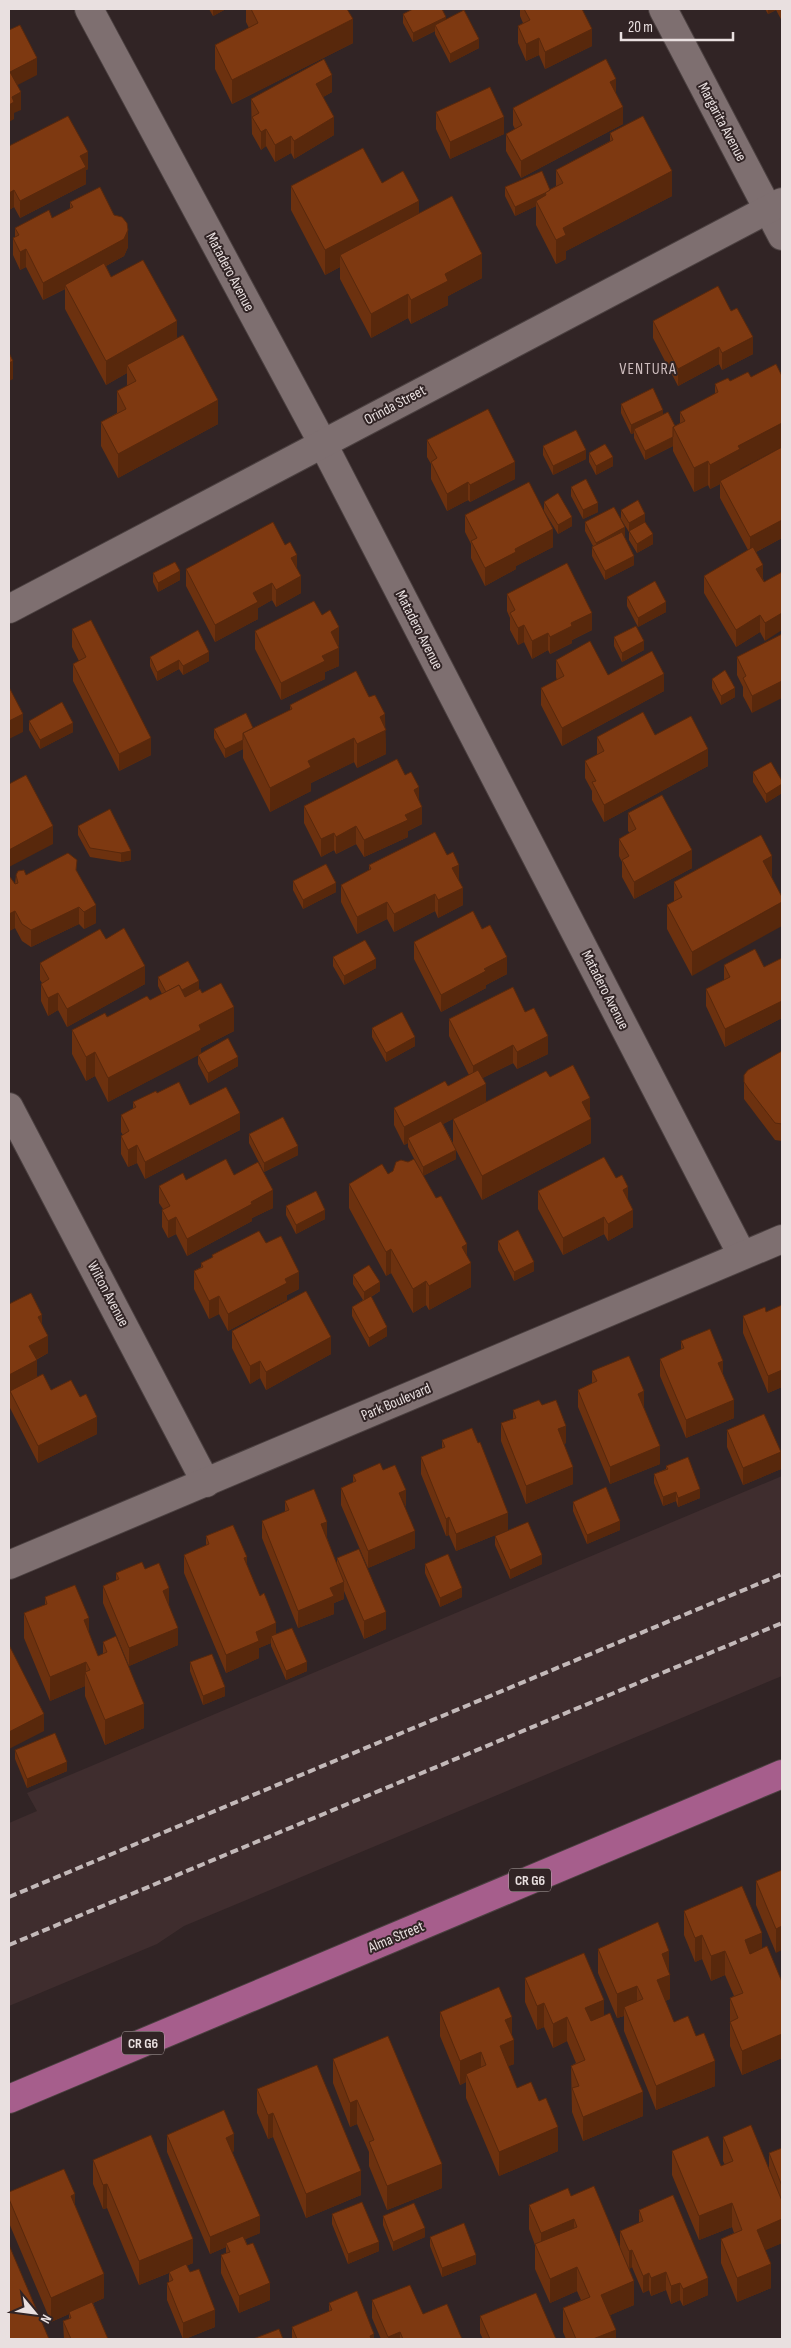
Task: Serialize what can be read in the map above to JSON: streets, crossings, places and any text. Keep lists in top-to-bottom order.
{
  "streets": {
    "main road": ["CR G6", "Alma Street"],
    "street": [
      "Margarita Avenue",
      "Matadero Avenue",
      "Orinda Street",
      "Wilton Avenue",
      "Park Boulevard"
    ]
  },
  "crossings": [
    ["Margarita Avenue", "Orinda Street"],
    ["Matadero Avenue", "Orinda Street"],
    ["Matadero Avenue", "Park Boulevard"],
    ["Wilton Avenue", "Park Boulevard"]
  ],
  "districts": ["VENTURA"],
  "scale_bar": "20 m",
  "north": "bottom right"
}
